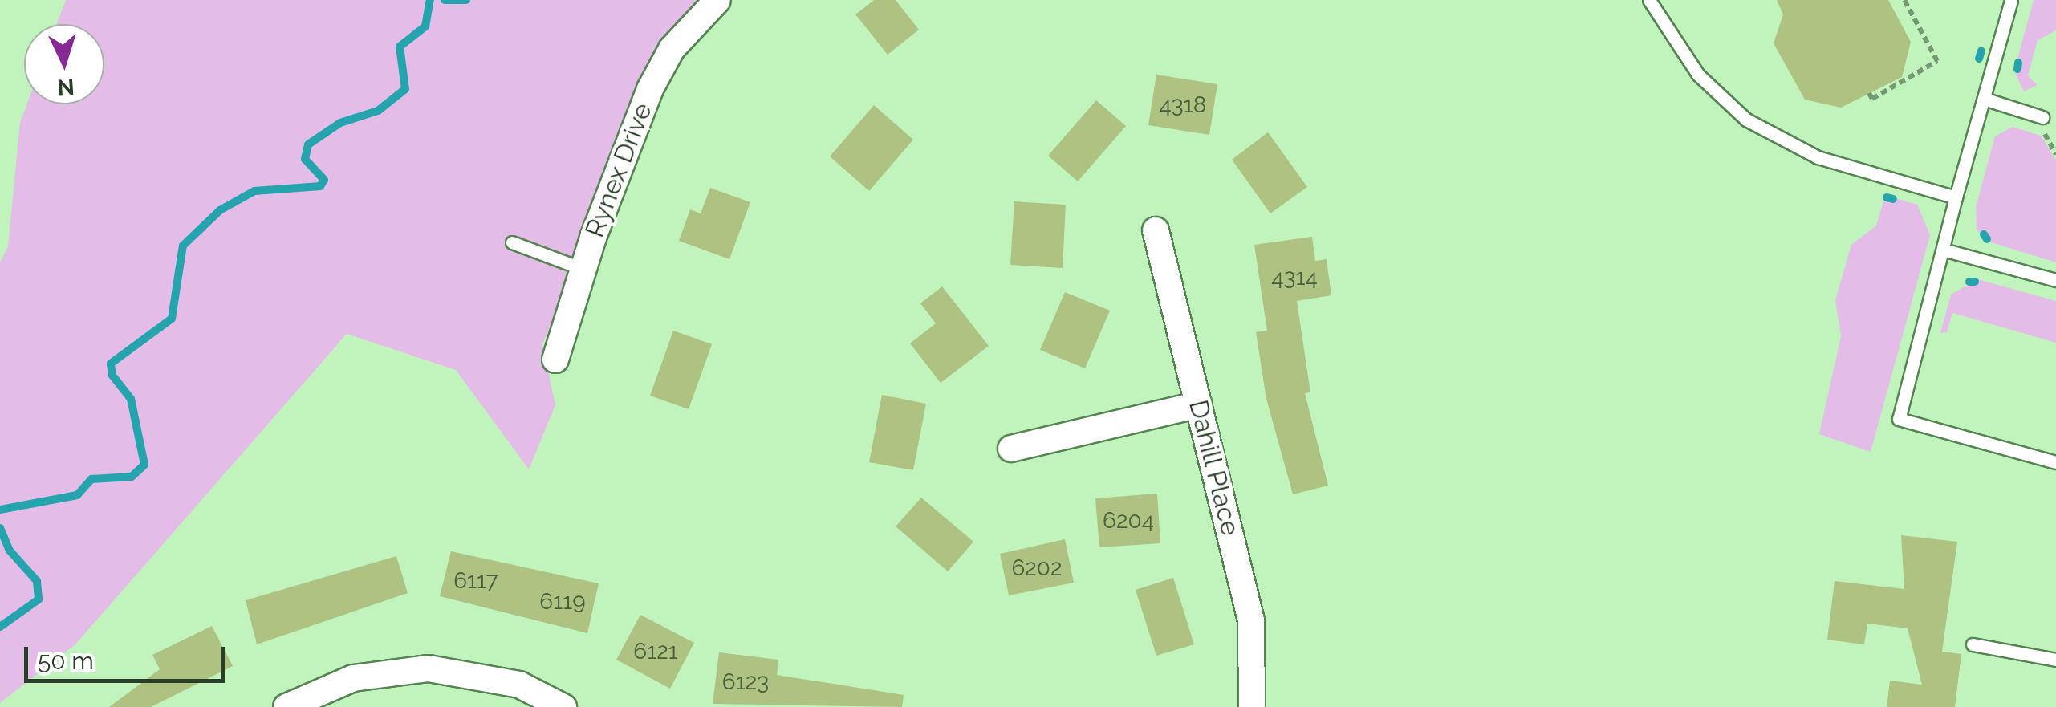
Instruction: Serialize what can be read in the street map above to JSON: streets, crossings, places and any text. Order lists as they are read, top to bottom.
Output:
{
  "streets": {
    "street": ["Rynex Drive", "Dahill Place"]
  },
  "house_numbers": [
    "4318",
    "4314",
    "6204",
    "6202",
    "6117",
    "6119",
    "6121",
    "6123"
  ],
  "scale_bar": "50 m",
  "north": "bottom"
}
